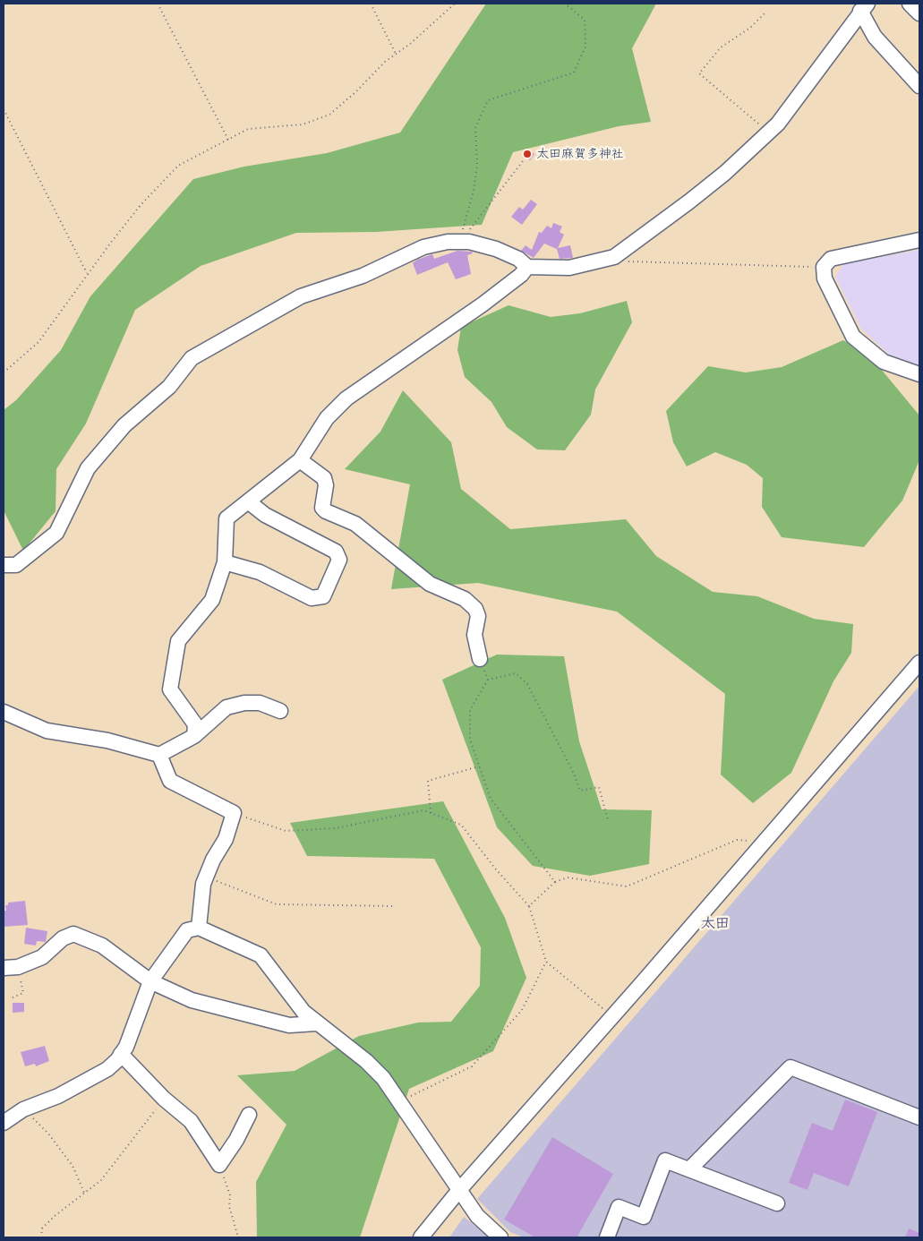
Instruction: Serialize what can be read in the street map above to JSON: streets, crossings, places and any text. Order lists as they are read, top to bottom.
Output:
{
  "districts": ["太田"],
  "places": ["太田麻賀多神社"]
}
